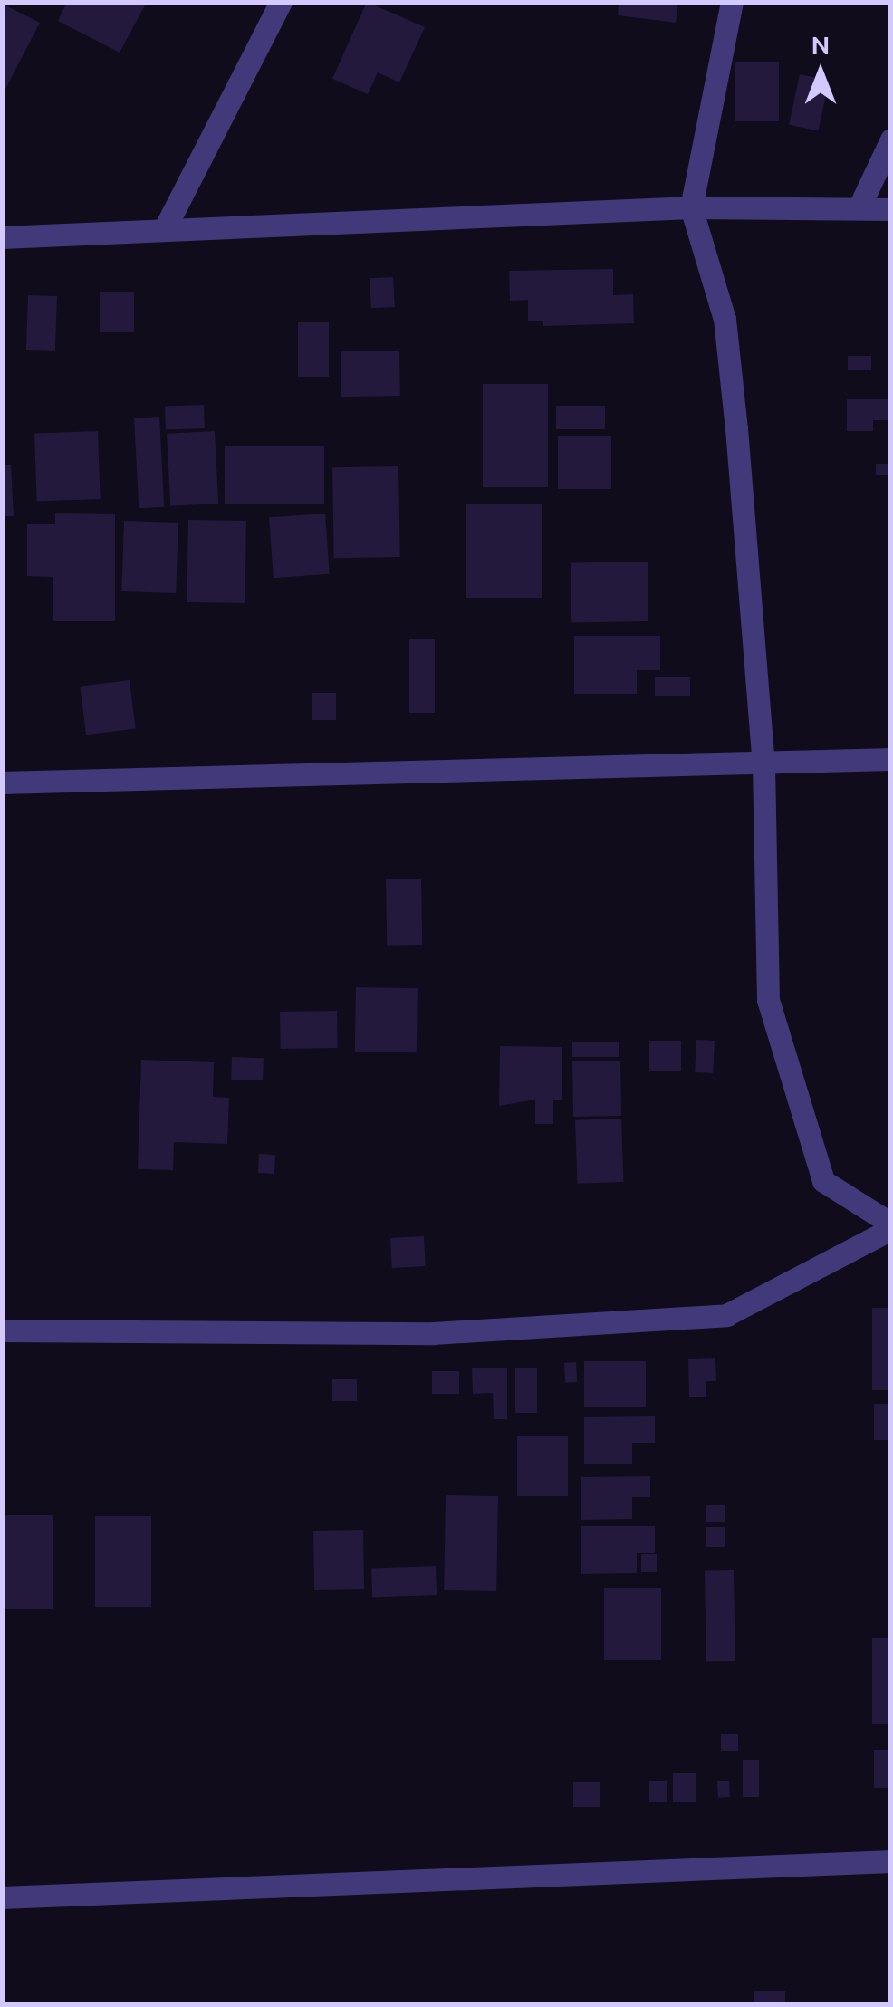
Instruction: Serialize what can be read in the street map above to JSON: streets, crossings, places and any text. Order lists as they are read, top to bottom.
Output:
{
  "north": "top"
}
